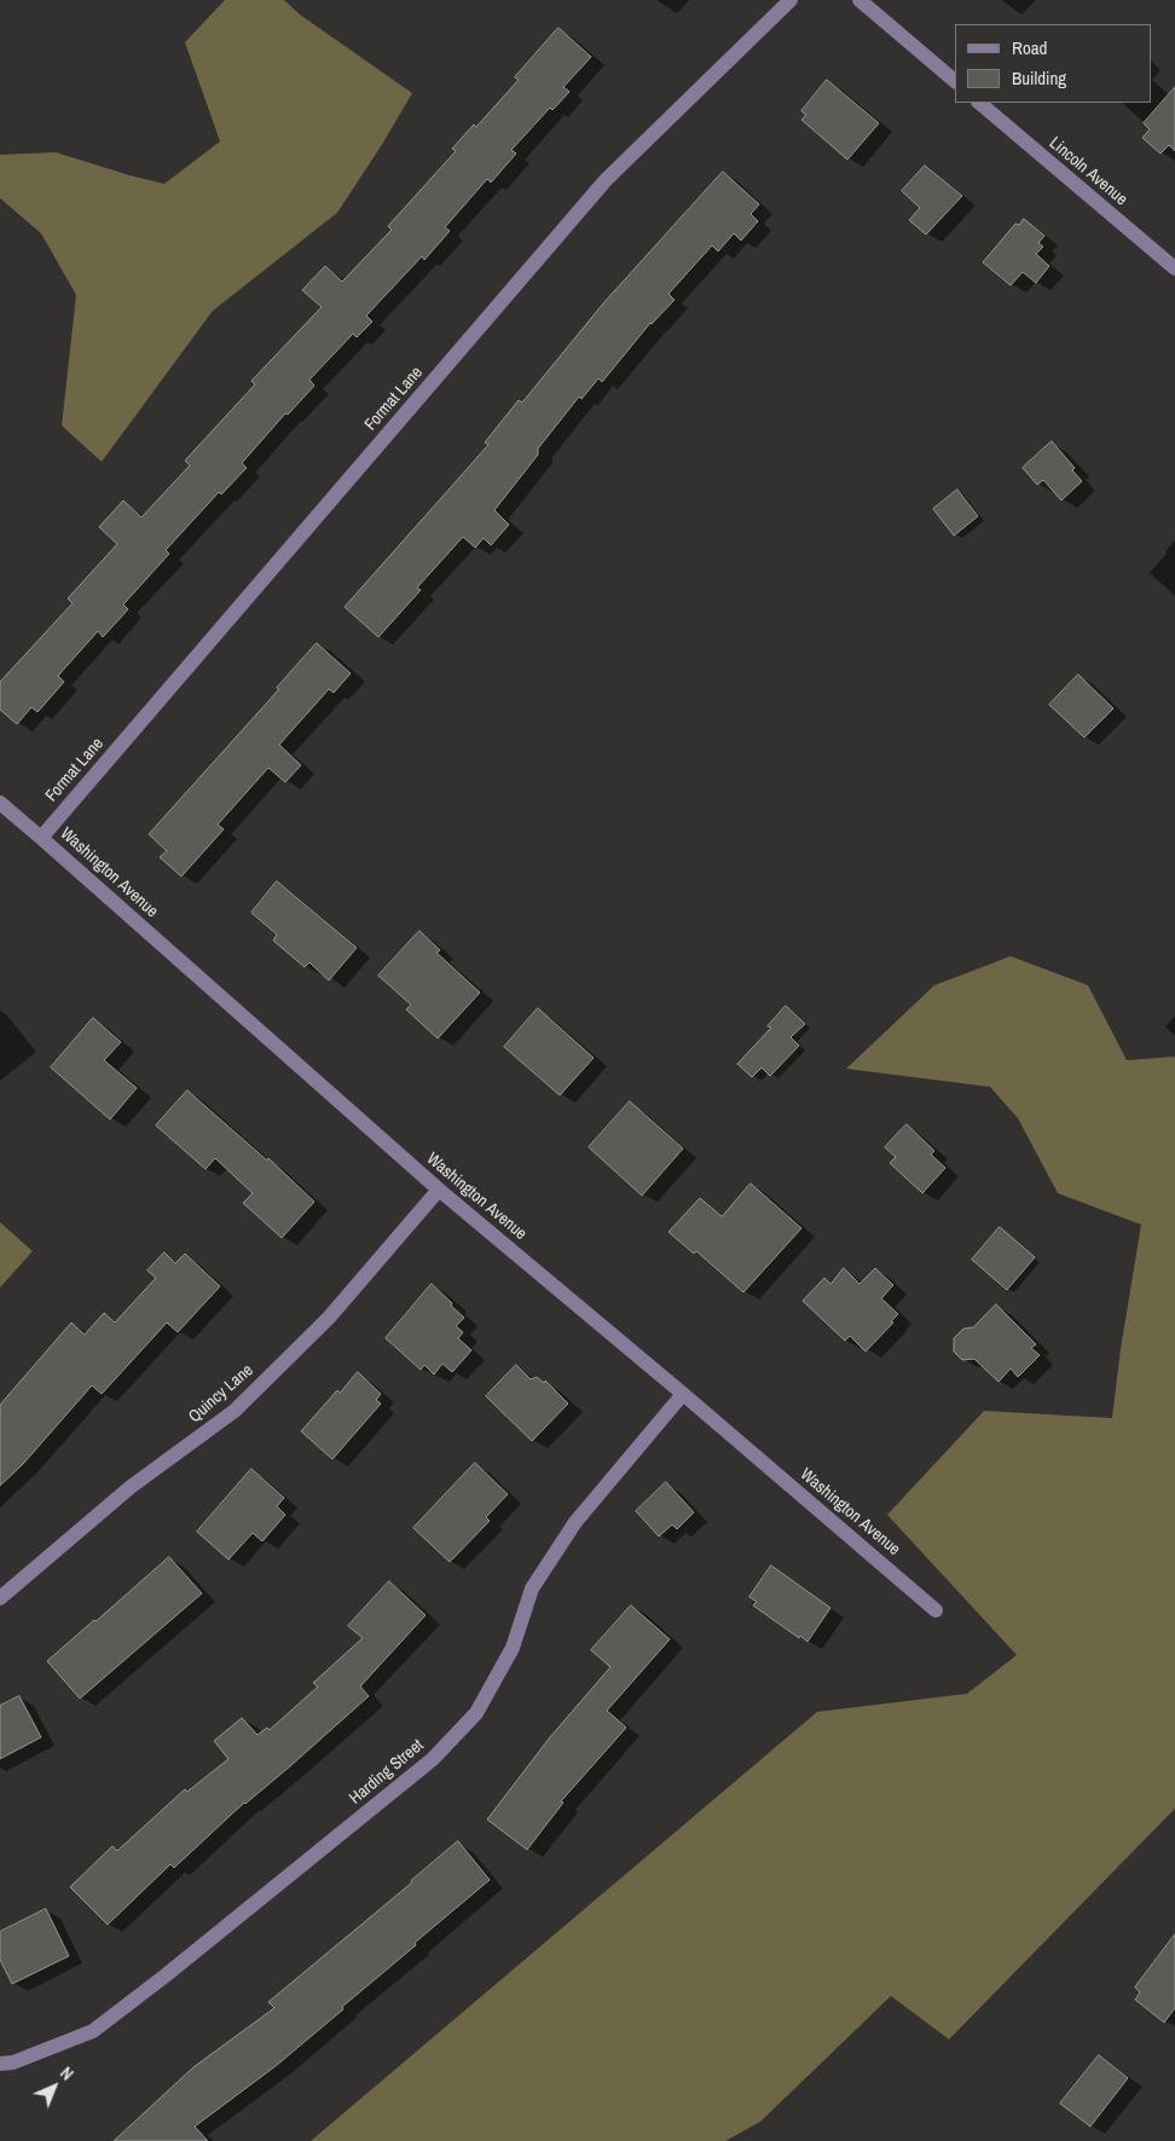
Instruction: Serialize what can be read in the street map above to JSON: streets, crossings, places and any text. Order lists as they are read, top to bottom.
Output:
{
  "streets": {
    "street": [
      "Lincoln Avenue",
      "Format Lane",
      "Washington Avenue",
      "Quincy Lane",
      "Harding Street"
    ]
  },
  "crossings": [
    ["Format Lane", "Washington Avenue"],
    ["Washington Avenue", "Quincy Lane"],
    ["Washington Avenue", "Harding Street"]
  ],
  "legend": ["Road", "Building"],
  "north": "top right"
}
